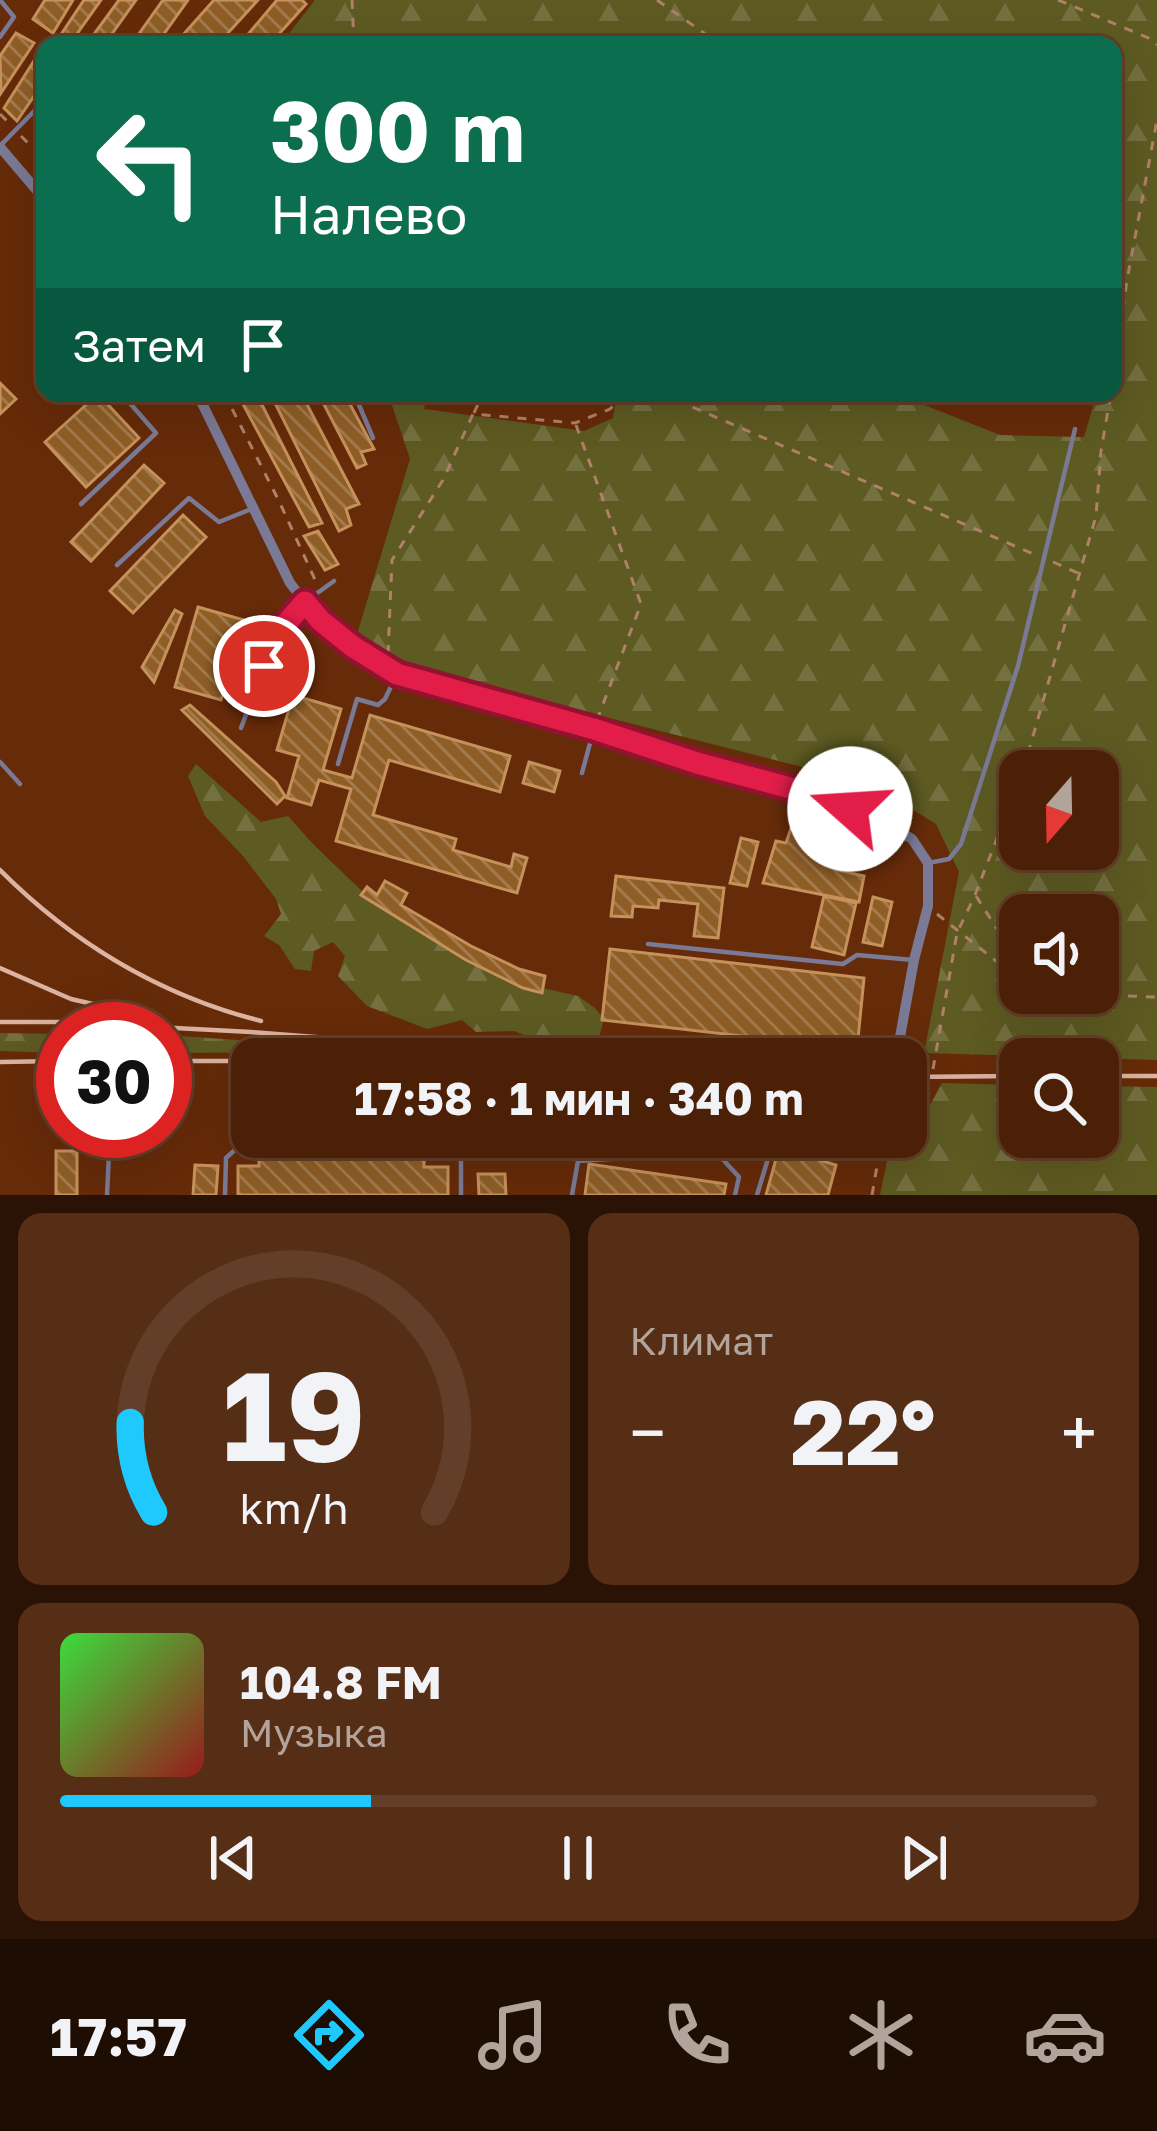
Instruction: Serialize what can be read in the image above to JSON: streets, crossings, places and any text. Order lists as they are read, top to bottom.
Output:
{
  "north": "bottom",
  "page": {
    "turn": ["300 m", "Налево"],
    "then": "Затем",
    "limit": "30",
    "trip": "17:58 · 1 мин · 340 m",
    "tile": "Климат",
    "heat": ["−", "22°", "+"],
    "song": ["104.8 FM", "Музыка"],
    "tabs": "17:57",
    "gauge": ["19", "km/h"]
  }
}
